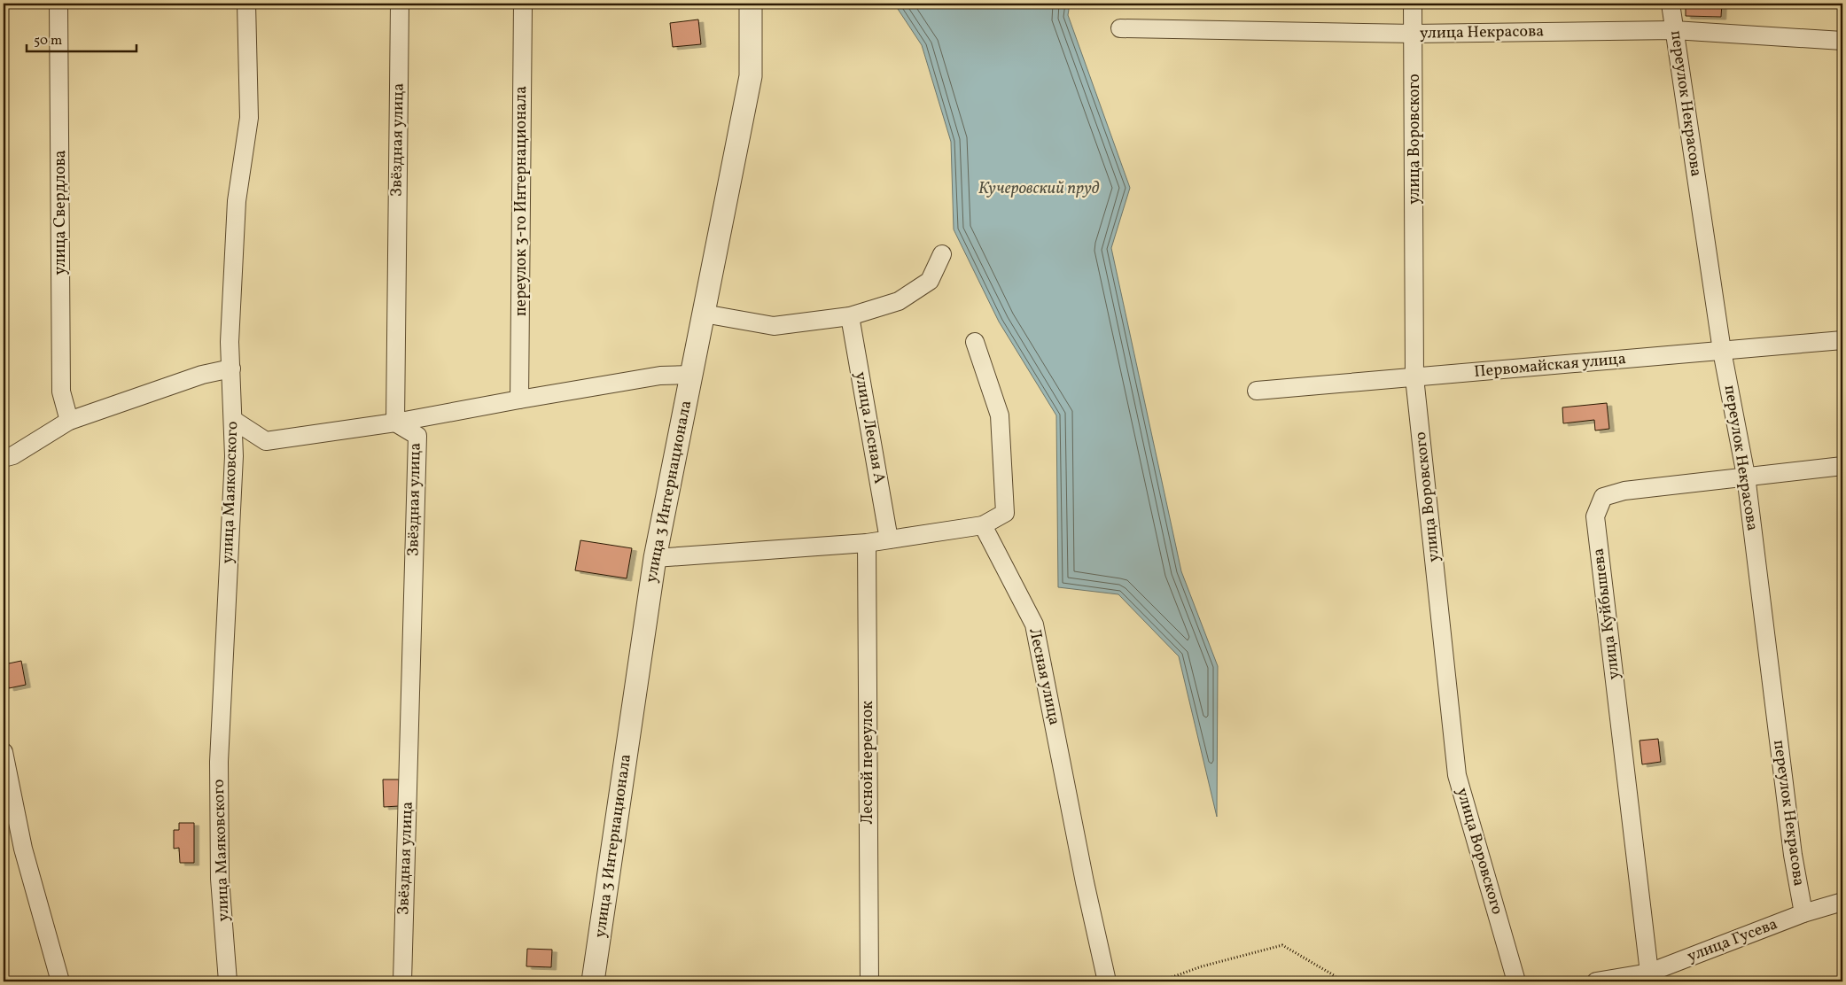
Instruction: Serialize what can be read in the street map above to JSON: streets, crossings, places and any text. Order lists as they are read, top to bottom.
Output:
{
  "streets": {
    "street": [
      "улица Некрасова",
      "переулок Некрасова",
      "улица Воровского",
      "Звёздная улица",
      "переулок 3-го Интернационала",
      "улица Свердлова",
      "Первомайская улица",
      "улица Лесная А",
      "улица 3 Интернационала",
      "улица Маяковского",
      "улица Куйбышева",
      "Лесная улица",
      "Лесной переулок",
      "улица Гусева"
    ]
  },
  "crossings": [
    ["улица Некрасова", "переулок Некрасова"],
    ["улица Некрасова", "улица Воровского"],
    ["переулок Некрасова", "Первомайская улица"],
    ["переулок Некрасова", "улица Куйбышева"],
    ["переулок Некрасова", "улица Гусева"],
    ["улица Воровского", "Первомайская улица"],
    ["улица Куйбышева", "улица Гусева"]
  ],
  "water": ["Кучеровский пруд"],
  "scale_bar": "50 m"
}
